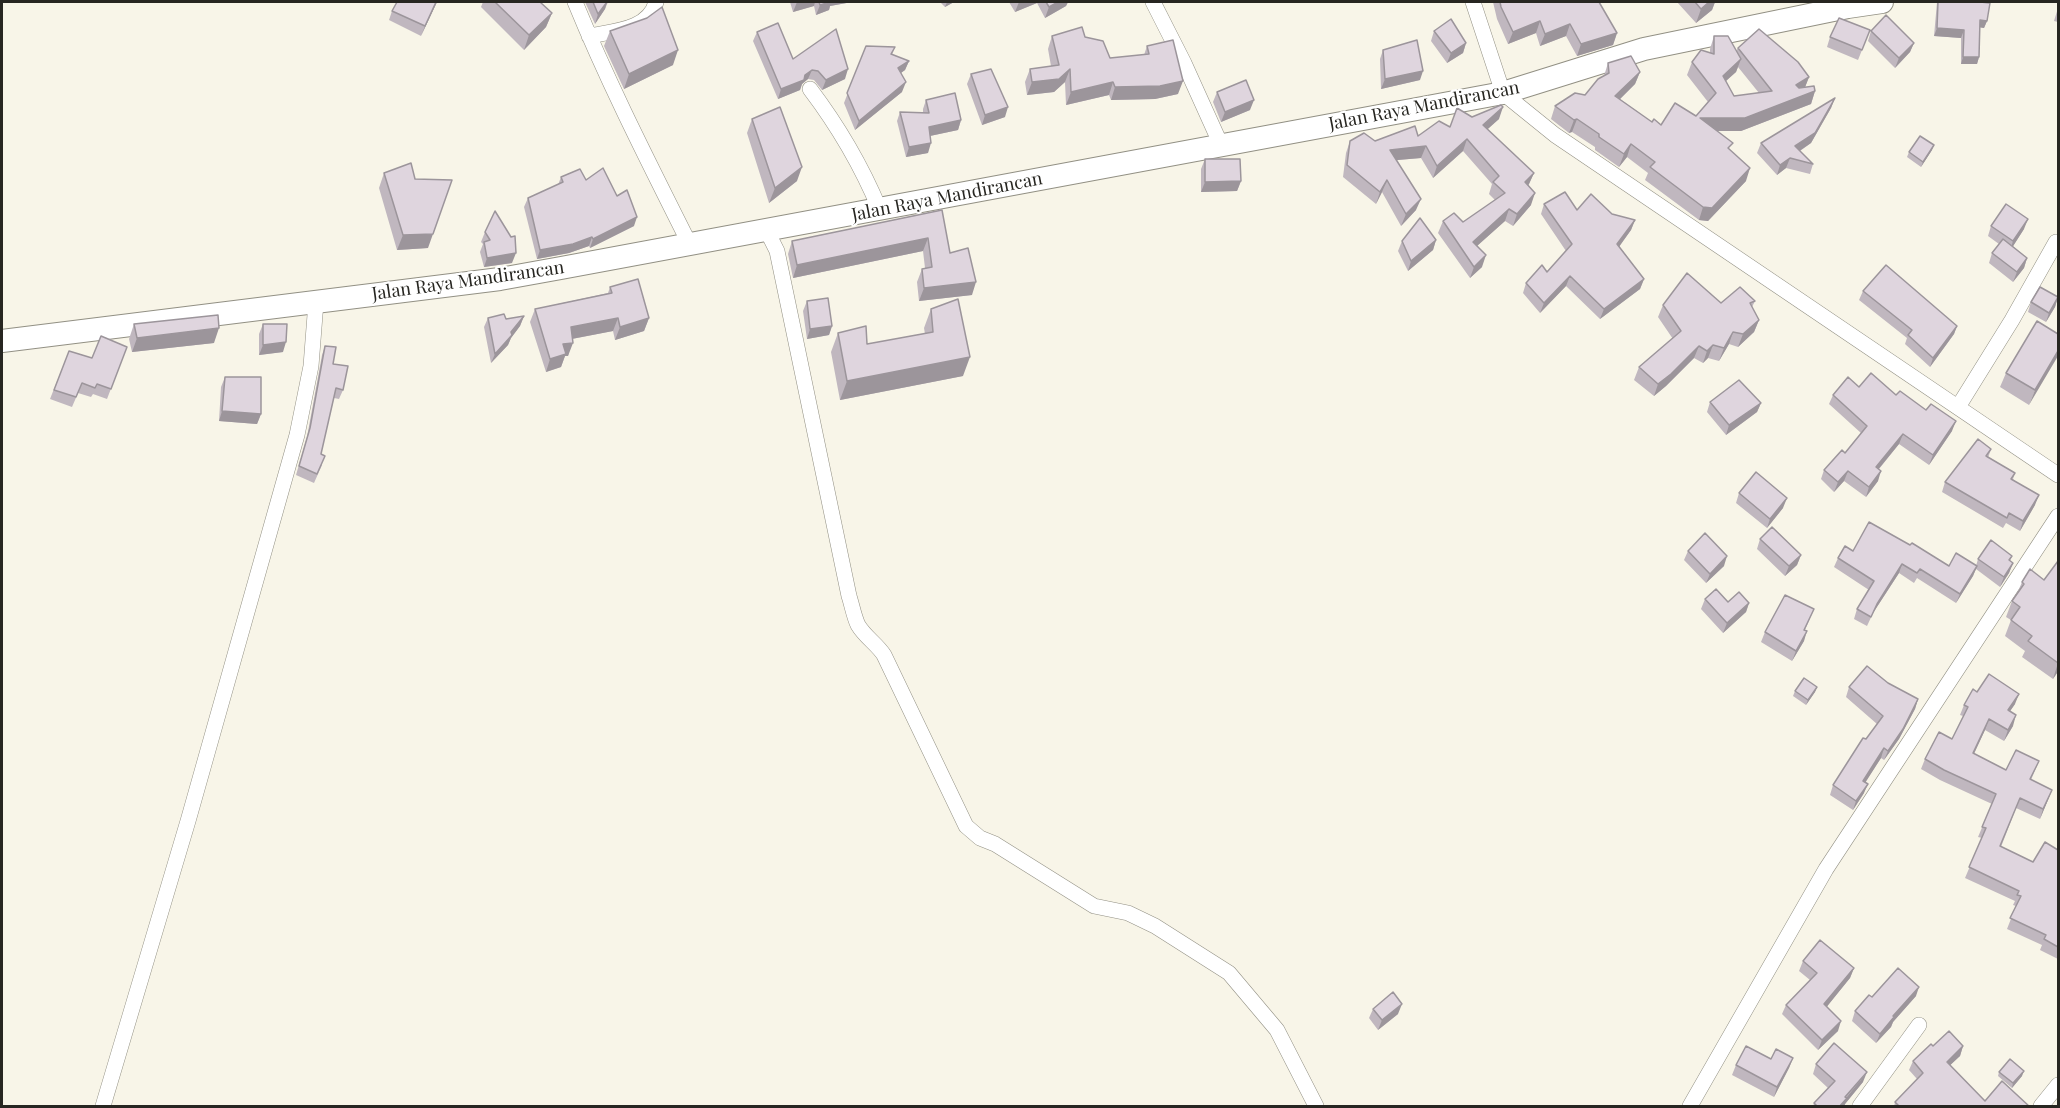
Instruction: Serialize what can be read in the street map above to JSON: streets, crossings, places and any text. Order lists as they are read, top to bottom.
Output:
{
  "streets": {
    "street": ["Jalan Raya Mandirancan"]
  }
}
